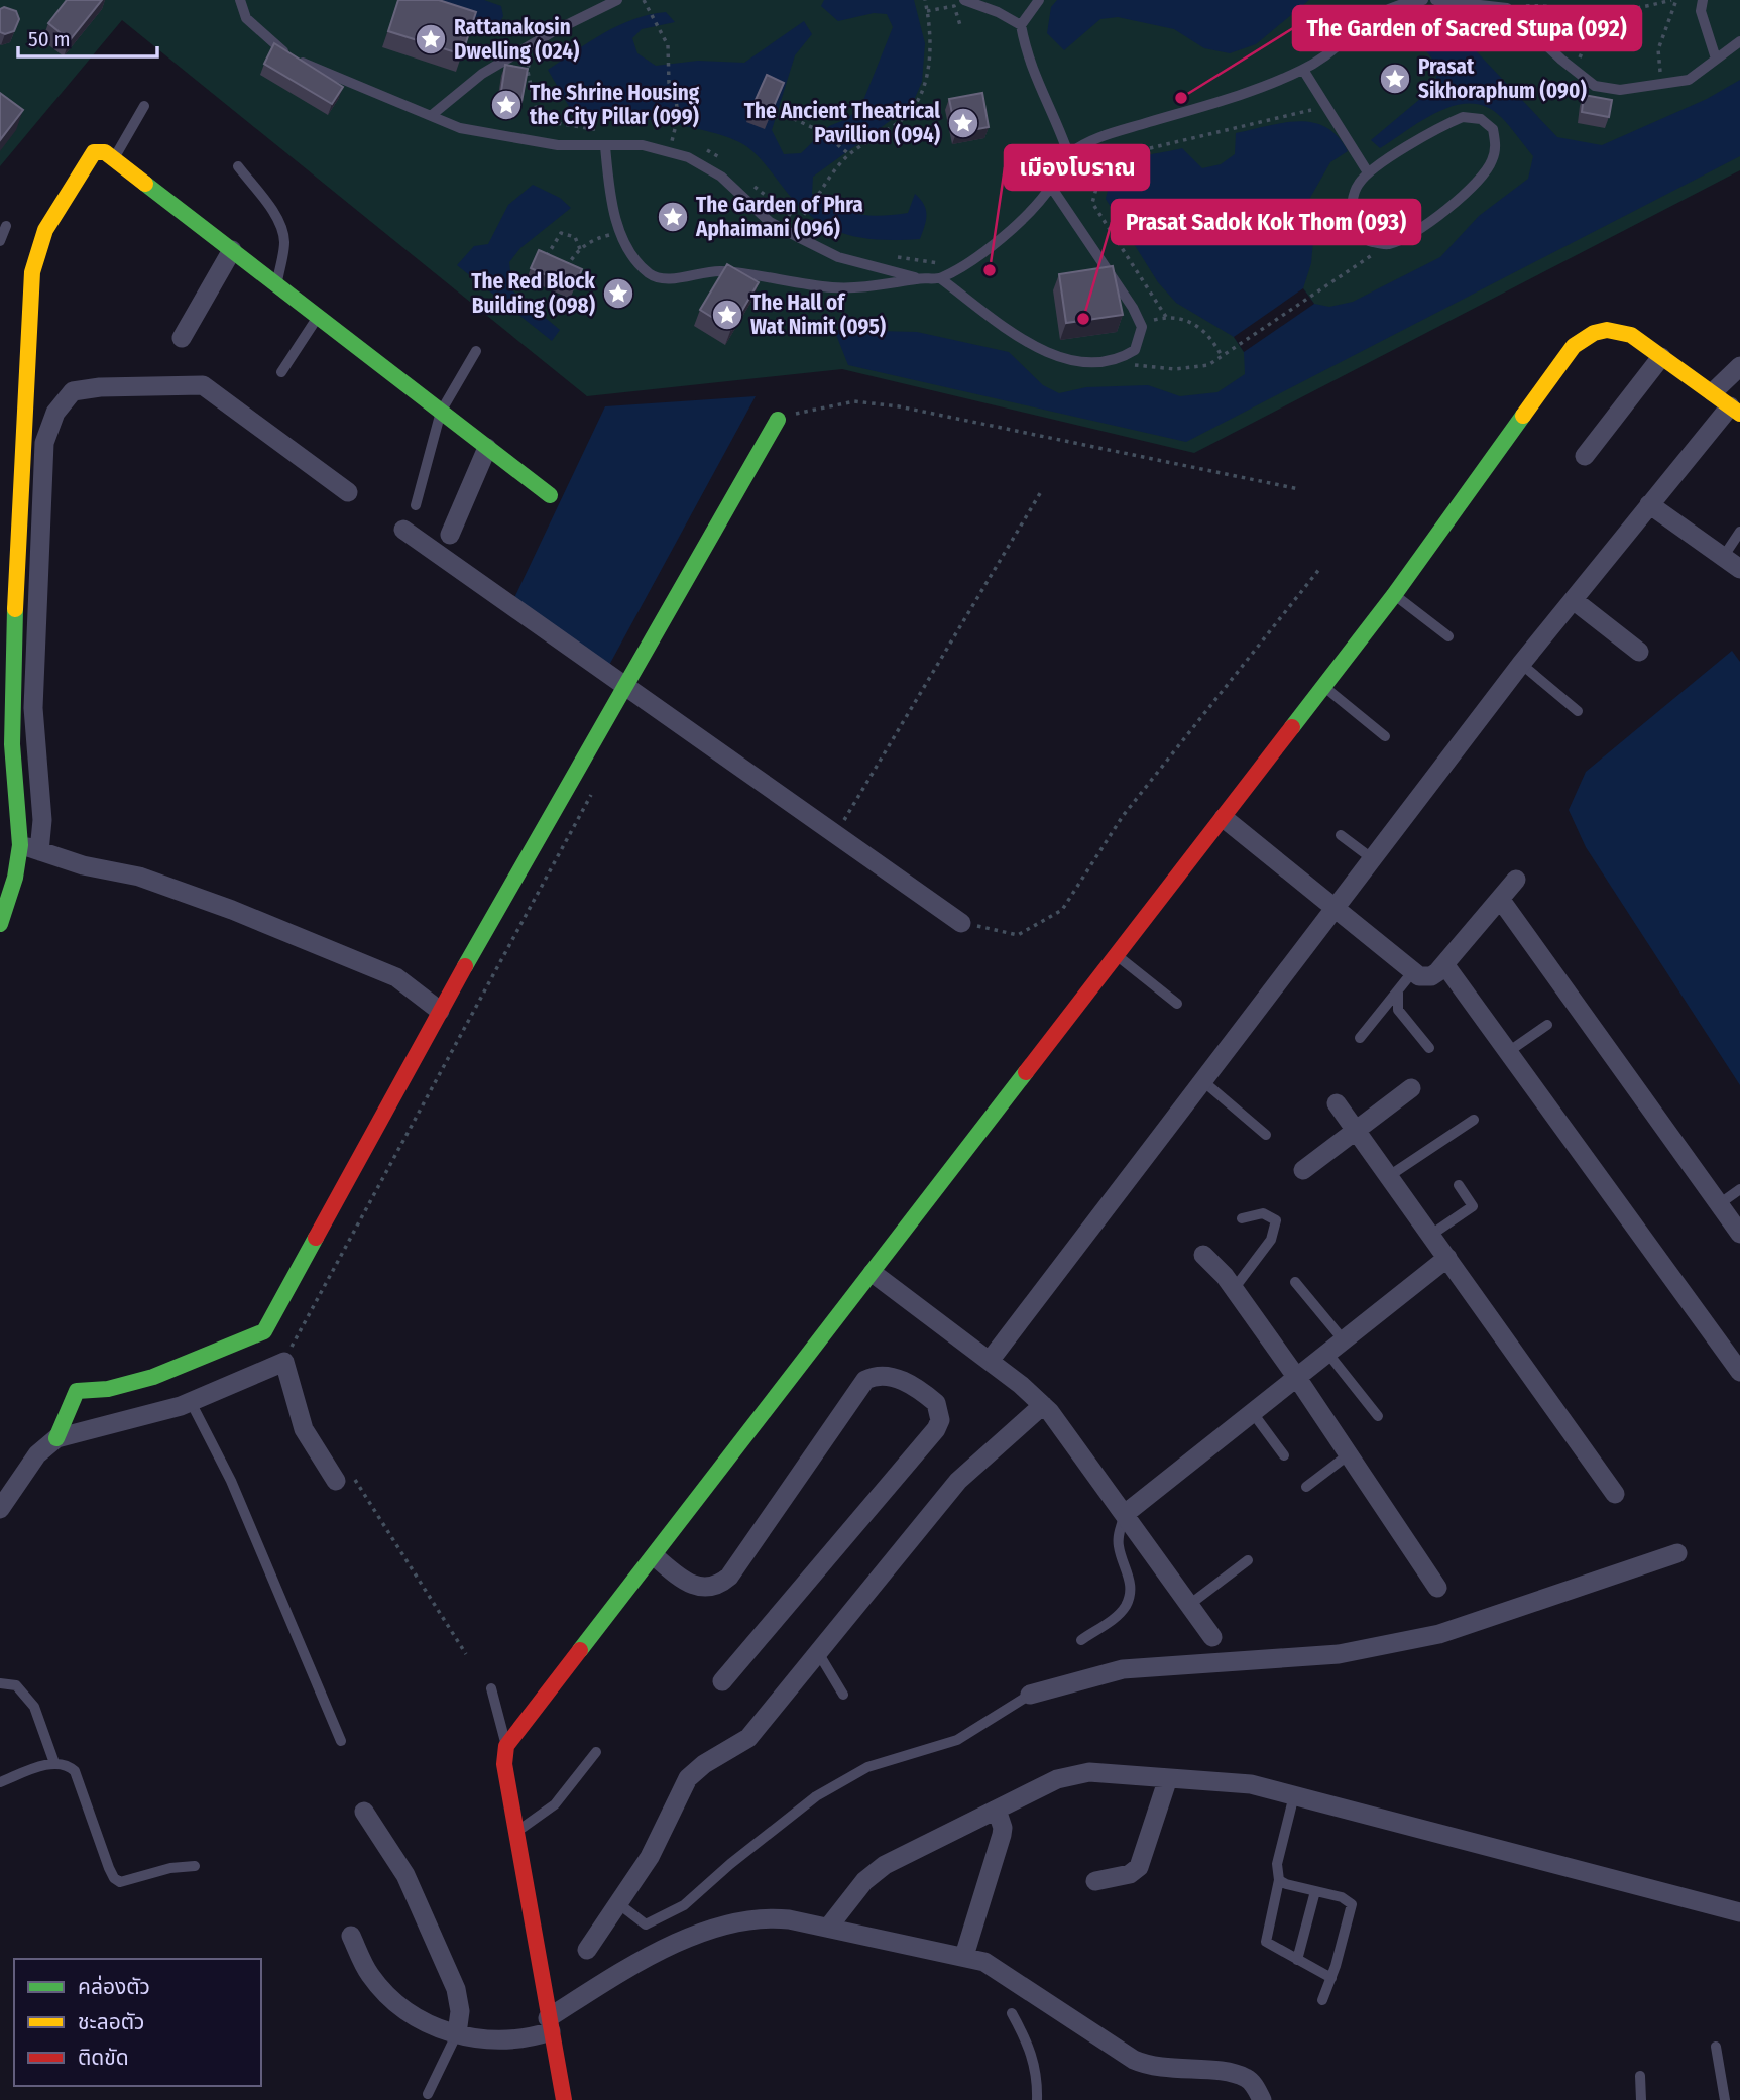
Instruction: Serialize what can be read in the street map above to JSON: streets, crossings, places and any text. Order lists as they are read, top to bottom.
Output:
{
  "places": {
    "place": [
      "Rattanakosin Dwelling (024)",
      "Prasat Sikhoraphum (090)",
      "The Shrine Housing the City Pillar (099)",
      "The Ancient Theatrical Pavillion (094)",
      "The Garden of Phra Aphaimani (096)",
      "The Red Block Building (098)",
      "The Hall of Wat Nimit (095)"
    ],
    "other": ["The Garden of Sacred Stupa (092)", "เมืองโบราณ", "Prasat Sadok Kok Thom (093)"]
  },
  "legend": ["คล่องตัว", "ชะลอตัว", "ติดขัด"],
  "scale_bar": "50 m"
}
